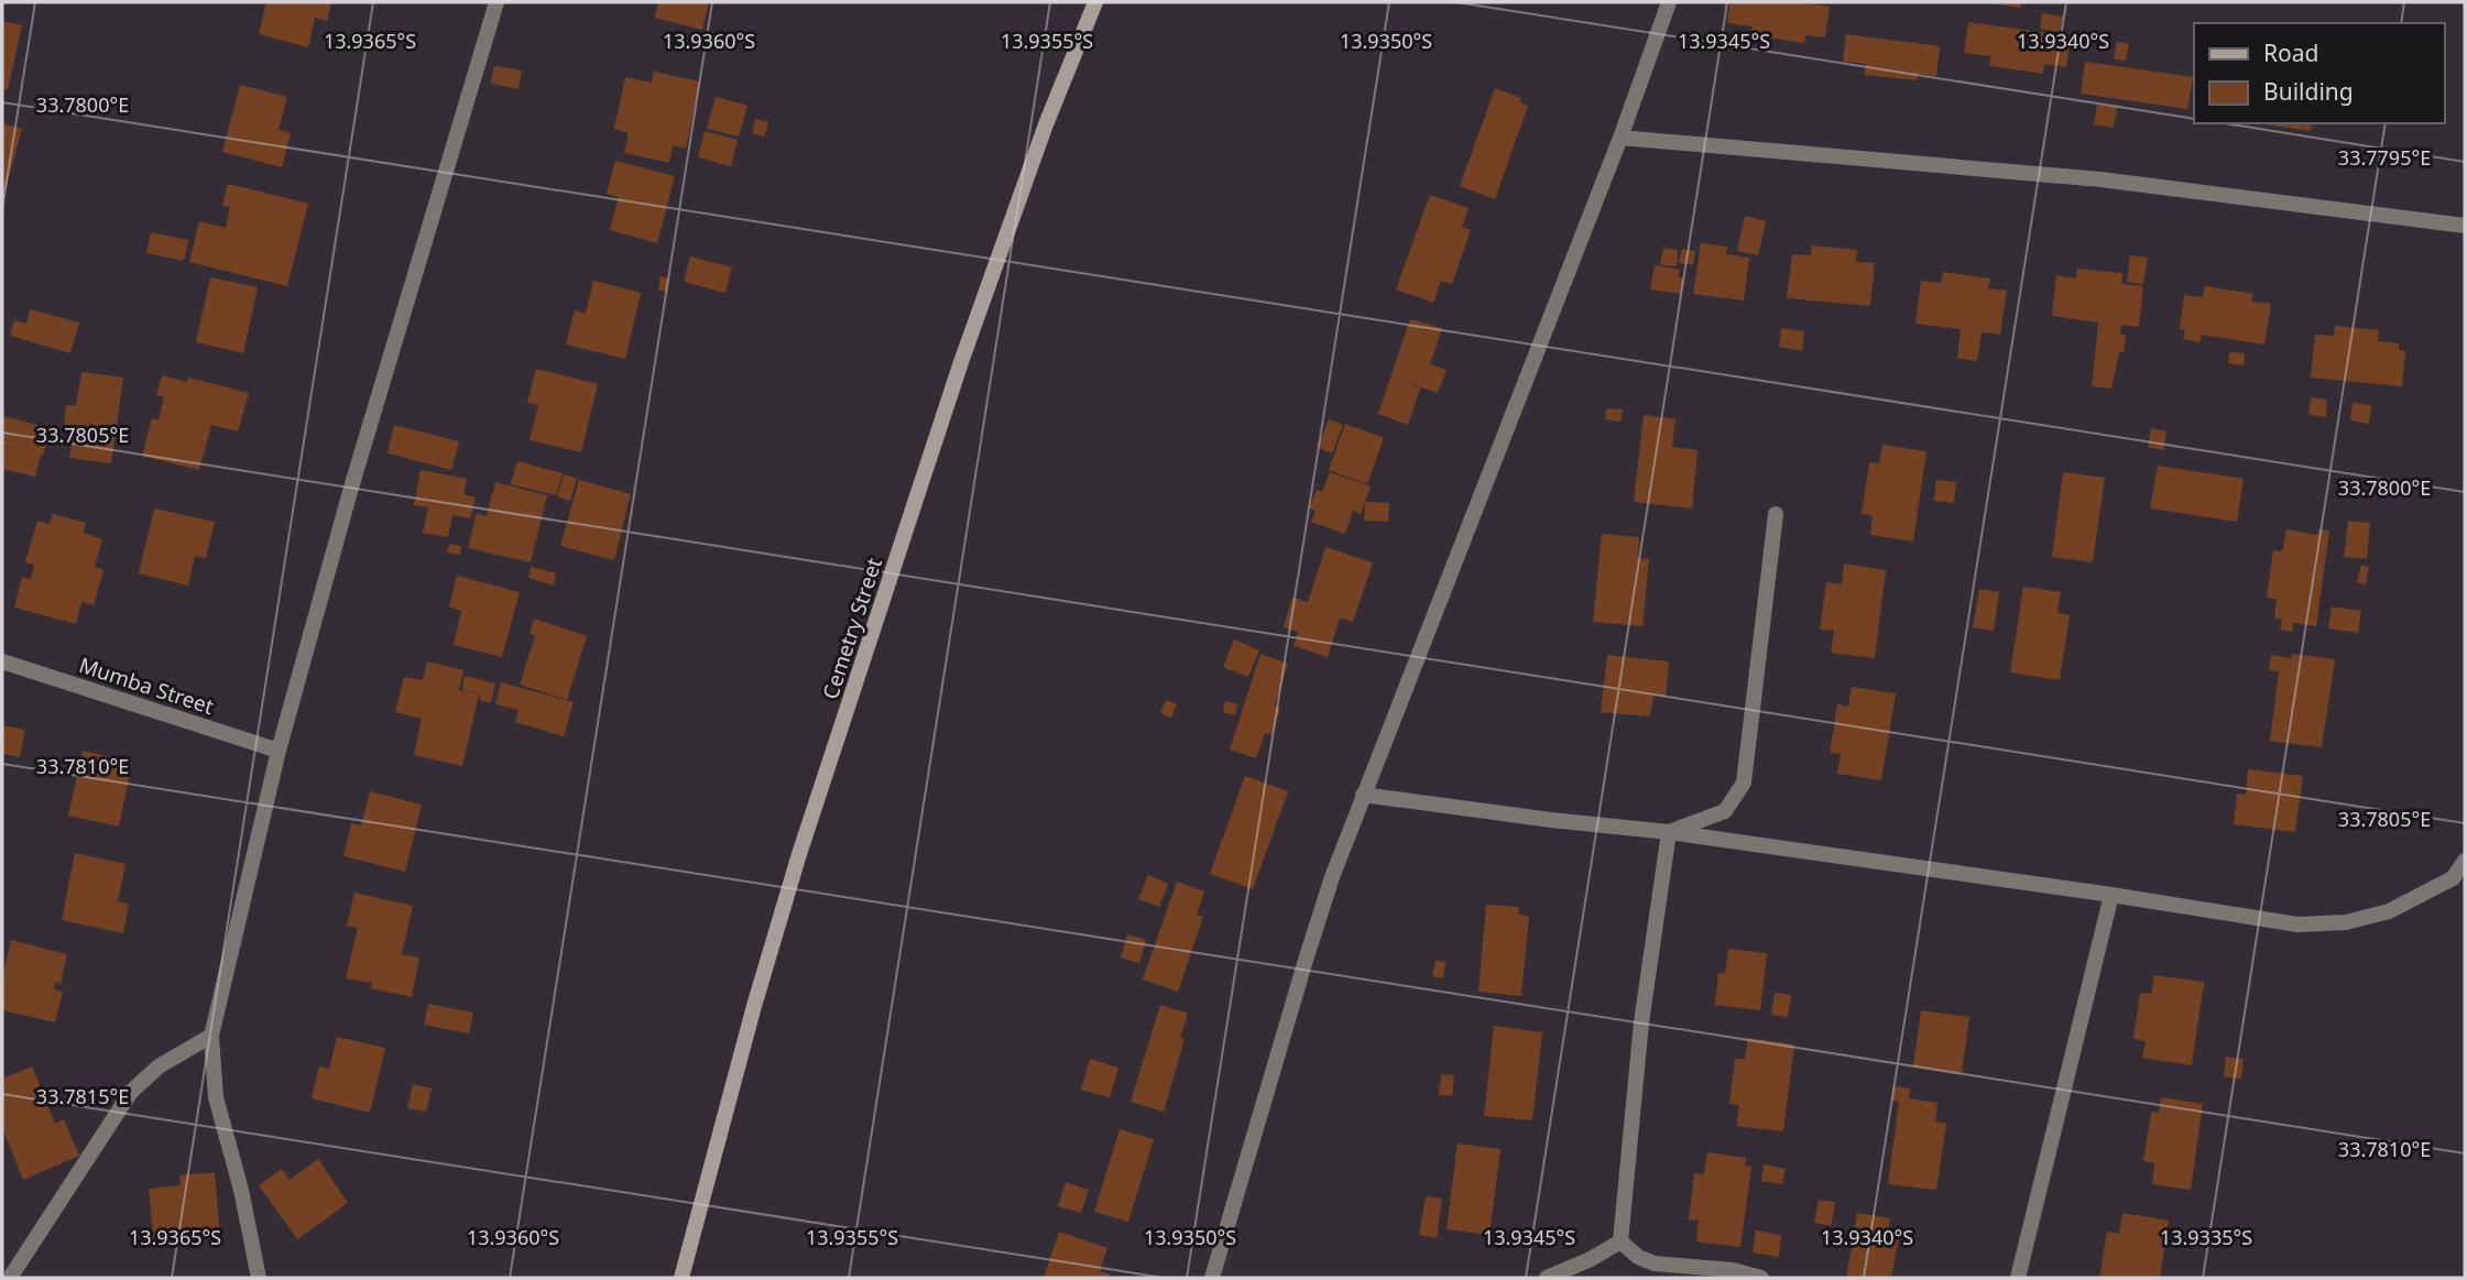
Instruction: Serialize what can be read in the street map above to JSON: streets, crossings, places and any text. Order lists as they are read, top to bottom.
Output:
{
  "streets": {
    "street": ["Cemetry Street", "Mumba Street"]
  },
  "legend": ["Road", "Building"],
  "coordinates": [
    "13.9365°S",
    "13.9360°S",
    "13.9355°S",
    "13.9350°S",
    "13.9345°S",
    "13.9340°S",
    "33.7800°E",
    "33.7795°E",
    "33.7805°E",
    "33.7810°E",
    "33.7815°E",
    "13.9335°S"
  ]
}
